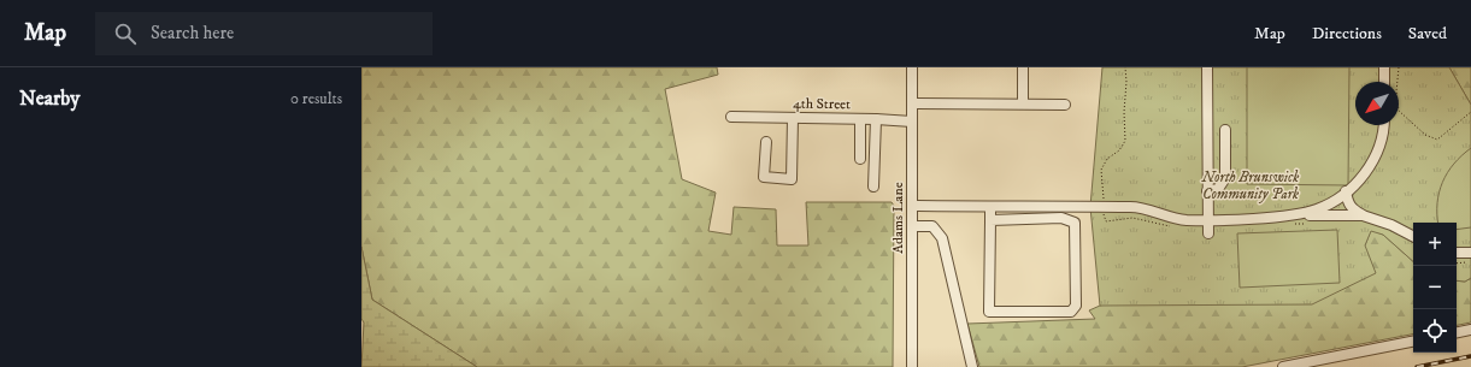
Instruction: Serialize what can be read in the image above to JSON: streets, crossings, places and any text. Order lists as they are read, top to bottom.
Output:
{
  "streets": {
    "street": ["4th Street", "Adams Lane"]
  },
  "crossings": [
    ["4th Street", "Adams Lane"]
  ],
  "parks": ["North Brunswick Community Park"],
  "north": "bottom left",
  "page": {
    "header": "Map",
    "search": "Search here",
    "nav": ["Map", "Directions", "Saved"],
    "heading": ["Nearby", "0 results"],
    "map_buttons": ["+", "−"]
  }
}
